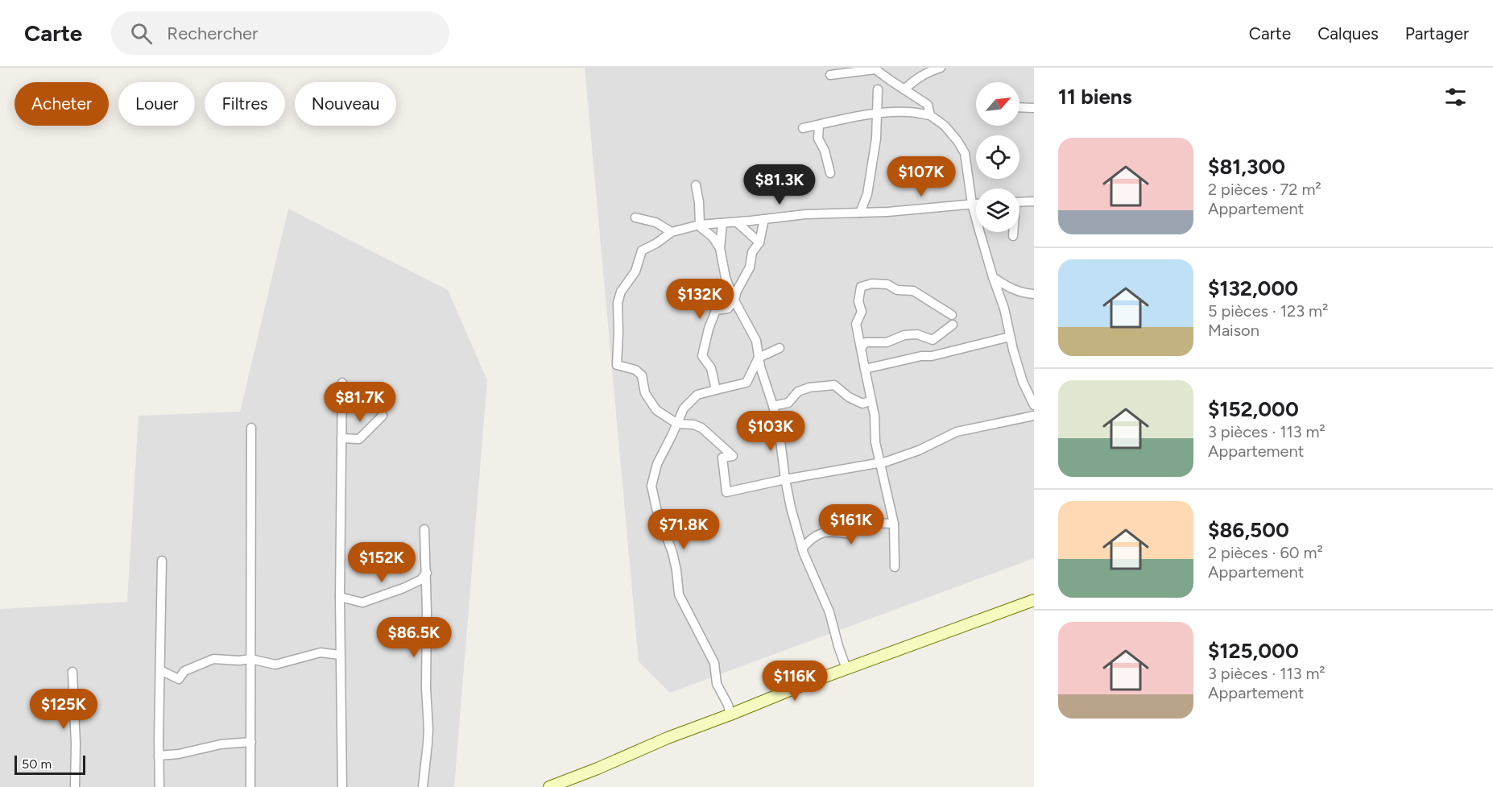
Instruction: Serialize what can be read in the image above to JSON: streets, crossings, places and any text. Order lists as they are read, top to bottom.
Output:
{
  "scale_bar": "50 m",
  "north": "top right",
  "page": {
    "header": "Carte",
    "search": "Rechercher",
    "nav": ["Carte", "Calques", "Partager"],
    "heading": "11 biens",
    "chip": [
      "Acheter",
      "Louer",
      "Filtres",
      "Nouveau"
    ],
    "list": [
      {
        "name": "$81,300",
        "note": "2 pièces · 72 m² · Appartement"
      },
      {
        "name": "$132,000",
        "note": "5 pièces · 123 m² · Maison"
      },
      {
        "name": "$152,000",
        "note": "3 pièces · 113 m² · Appartement"
      },
      {
        "name": "$86,500",
        "note": "2 pièces · 60 m² · Appartement"
      },
      {
        "name": "$125,000",
        "note": "3 pièces · 113 m² · Appartement"
      }
    ],
    "price": [
      "$107K",
      "$81.3K",
      "$132K",
      "$81.7K",
      "$103K",
      "$161K",
      "$71.8K",
      "$152K",
      "$86.5K",
      "$116K",
      "$125K"
    ],
    "scale": "50 m"
  }
}
